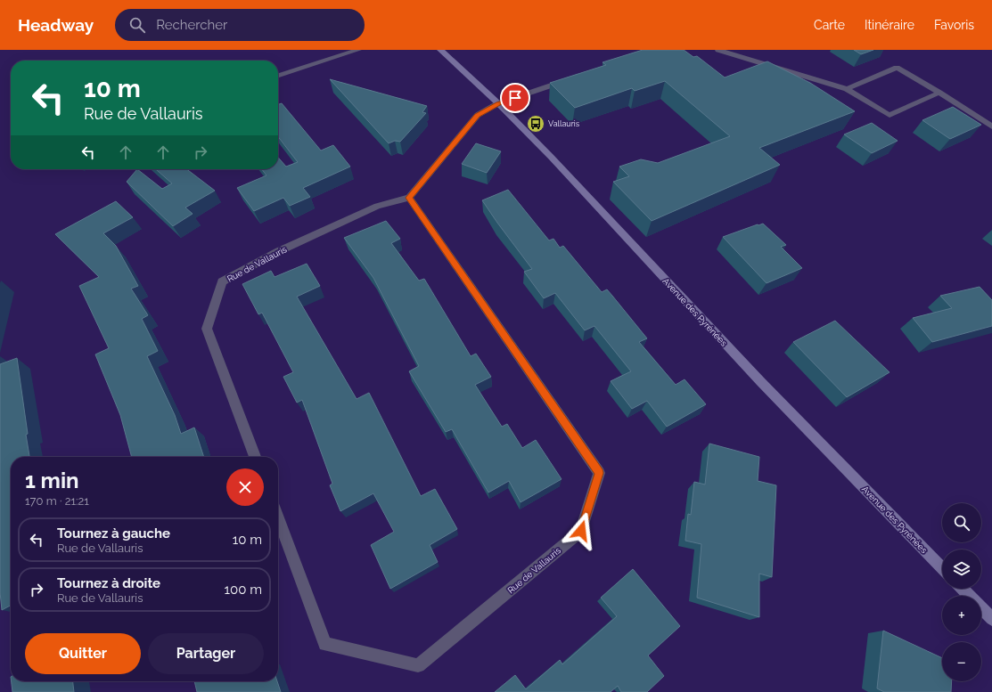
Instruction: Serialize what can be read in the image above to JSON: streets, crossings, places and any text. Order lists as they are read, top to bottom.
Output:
{
  "streets": {
    "main road": ["Avenue des Pyrénées"],
    "street": ["Rue de Vallauris"]
  },
  "places": {
    "bus stop": ["Vallauris"]
  },
  "page": {
    "header": "Headway",
    "search": "Rechercher",
    "nav": ["Carte", "Itinéraire", "Favoris"],
    "turn": ["10 m", "Rue de Vallauris"],
    "heading": ["1 min", "170 m · 21:21"],
    "map_buttons": ["+", "−"],
    "list": [
      {
        "name": "Tournez à gauche",
        "note": "Rue de Vallauris",
        "value": "10 m"
      },
      {
        "name": "Tournez à droite",
        "note": "Rue de Vallauris",
        "value": "100 m"
      }
    ],
    "buttons": ["Quitter", "Partager"]
  }
}
